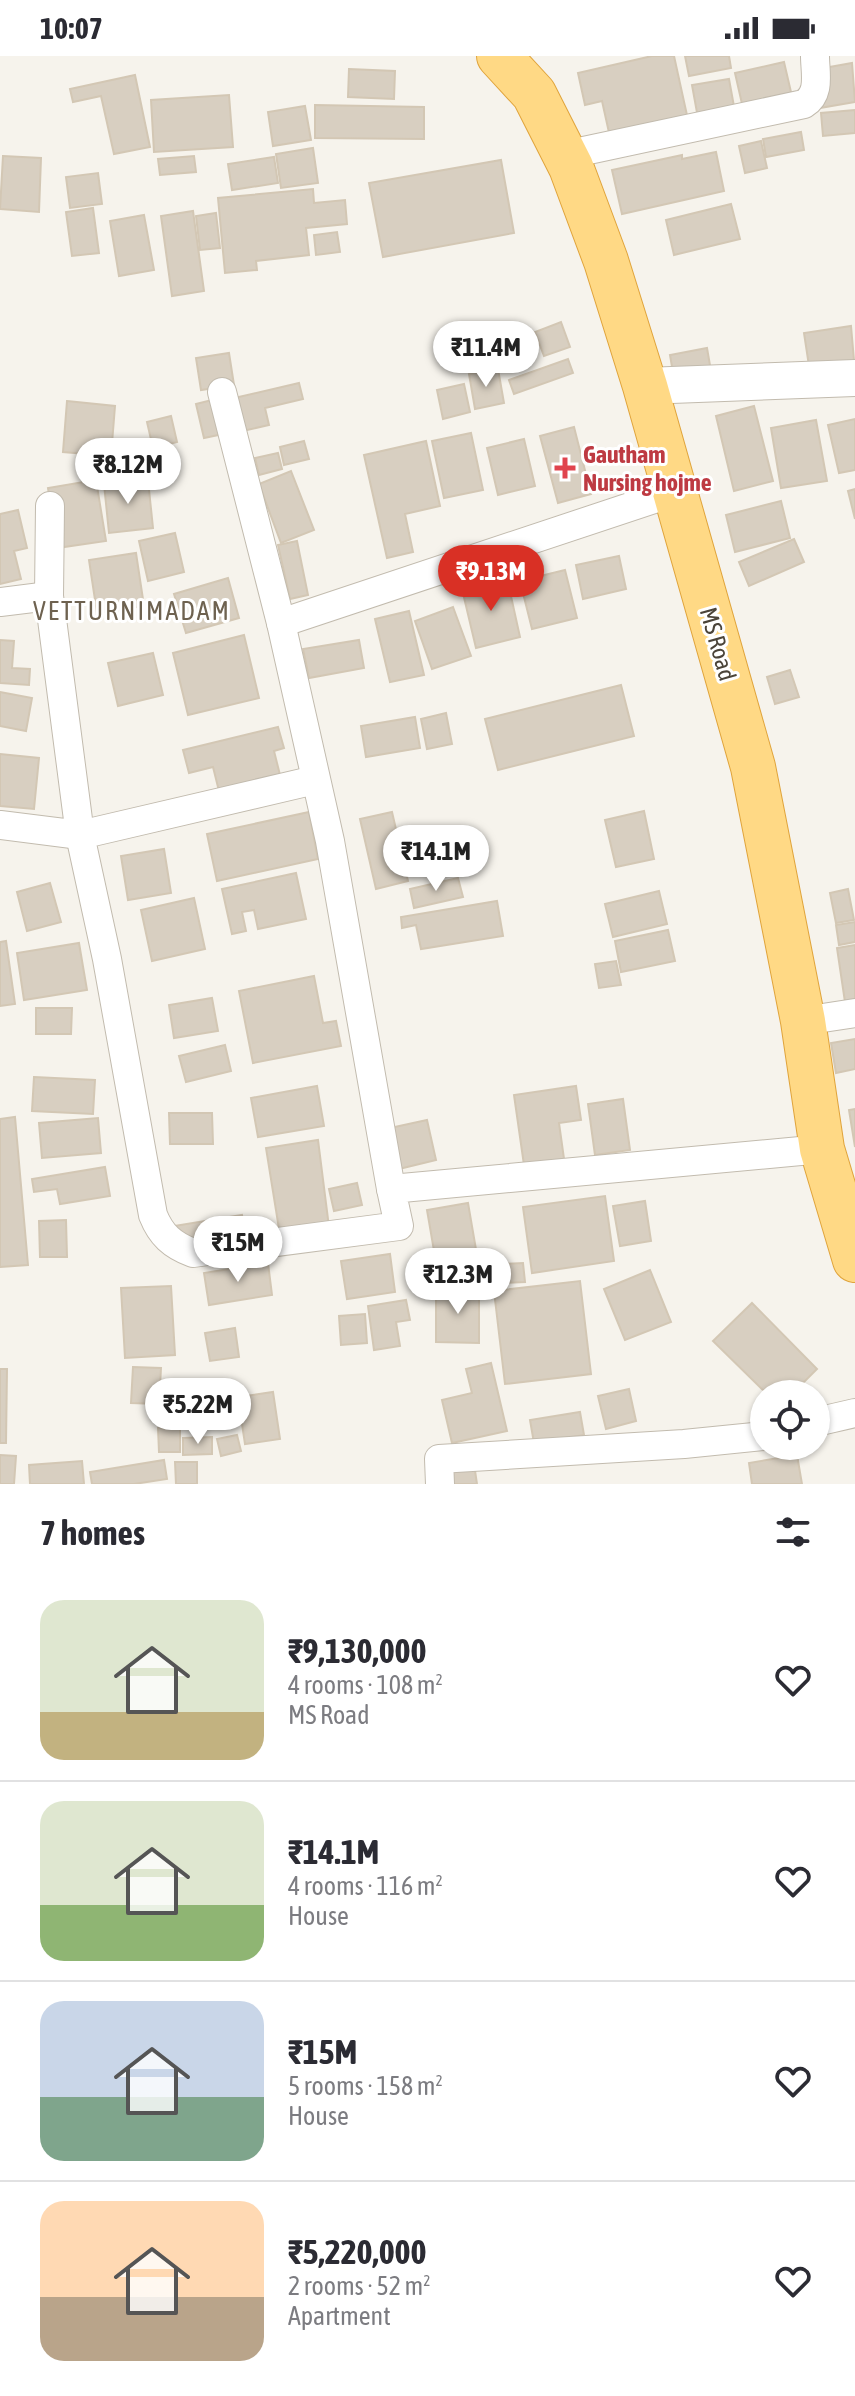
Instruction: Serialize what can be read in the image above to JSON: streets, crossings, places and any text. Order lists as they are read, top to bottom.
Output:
{
  "streets": {
    "highway": ["MS Road"]
  },
  "districts": ["VETTURNIMADAM"],
  "places": {
    "health": ["Gautham Nursing hojme"]
  },
  "page": {
    "status": "10:07",
    "price": [
      "₹11.4M",
      "₹8.12M",
      "₹9.13M",
      "₹14.1M",
      "₹15M",
      "₹12.3M",
      "₹5.22M"
    ],
    "heading": "7 homes",
    "list": [
      {
        "name": "₹9,130,000",
        "note": "4 rooms · 108 m² · MS Road"
      },
      {
        "name": "₹14.1M",
        "note": "4 rooms · 116 m² · House"
      },
      {
        "name": "₹15M",
        "note": "5 rooms · 158 m² · House"
      },
      {
        "name": "₹5,220,000",
        "note": "2 rooms · 52 m² · Apartment"
      }
    ]
  }
}
